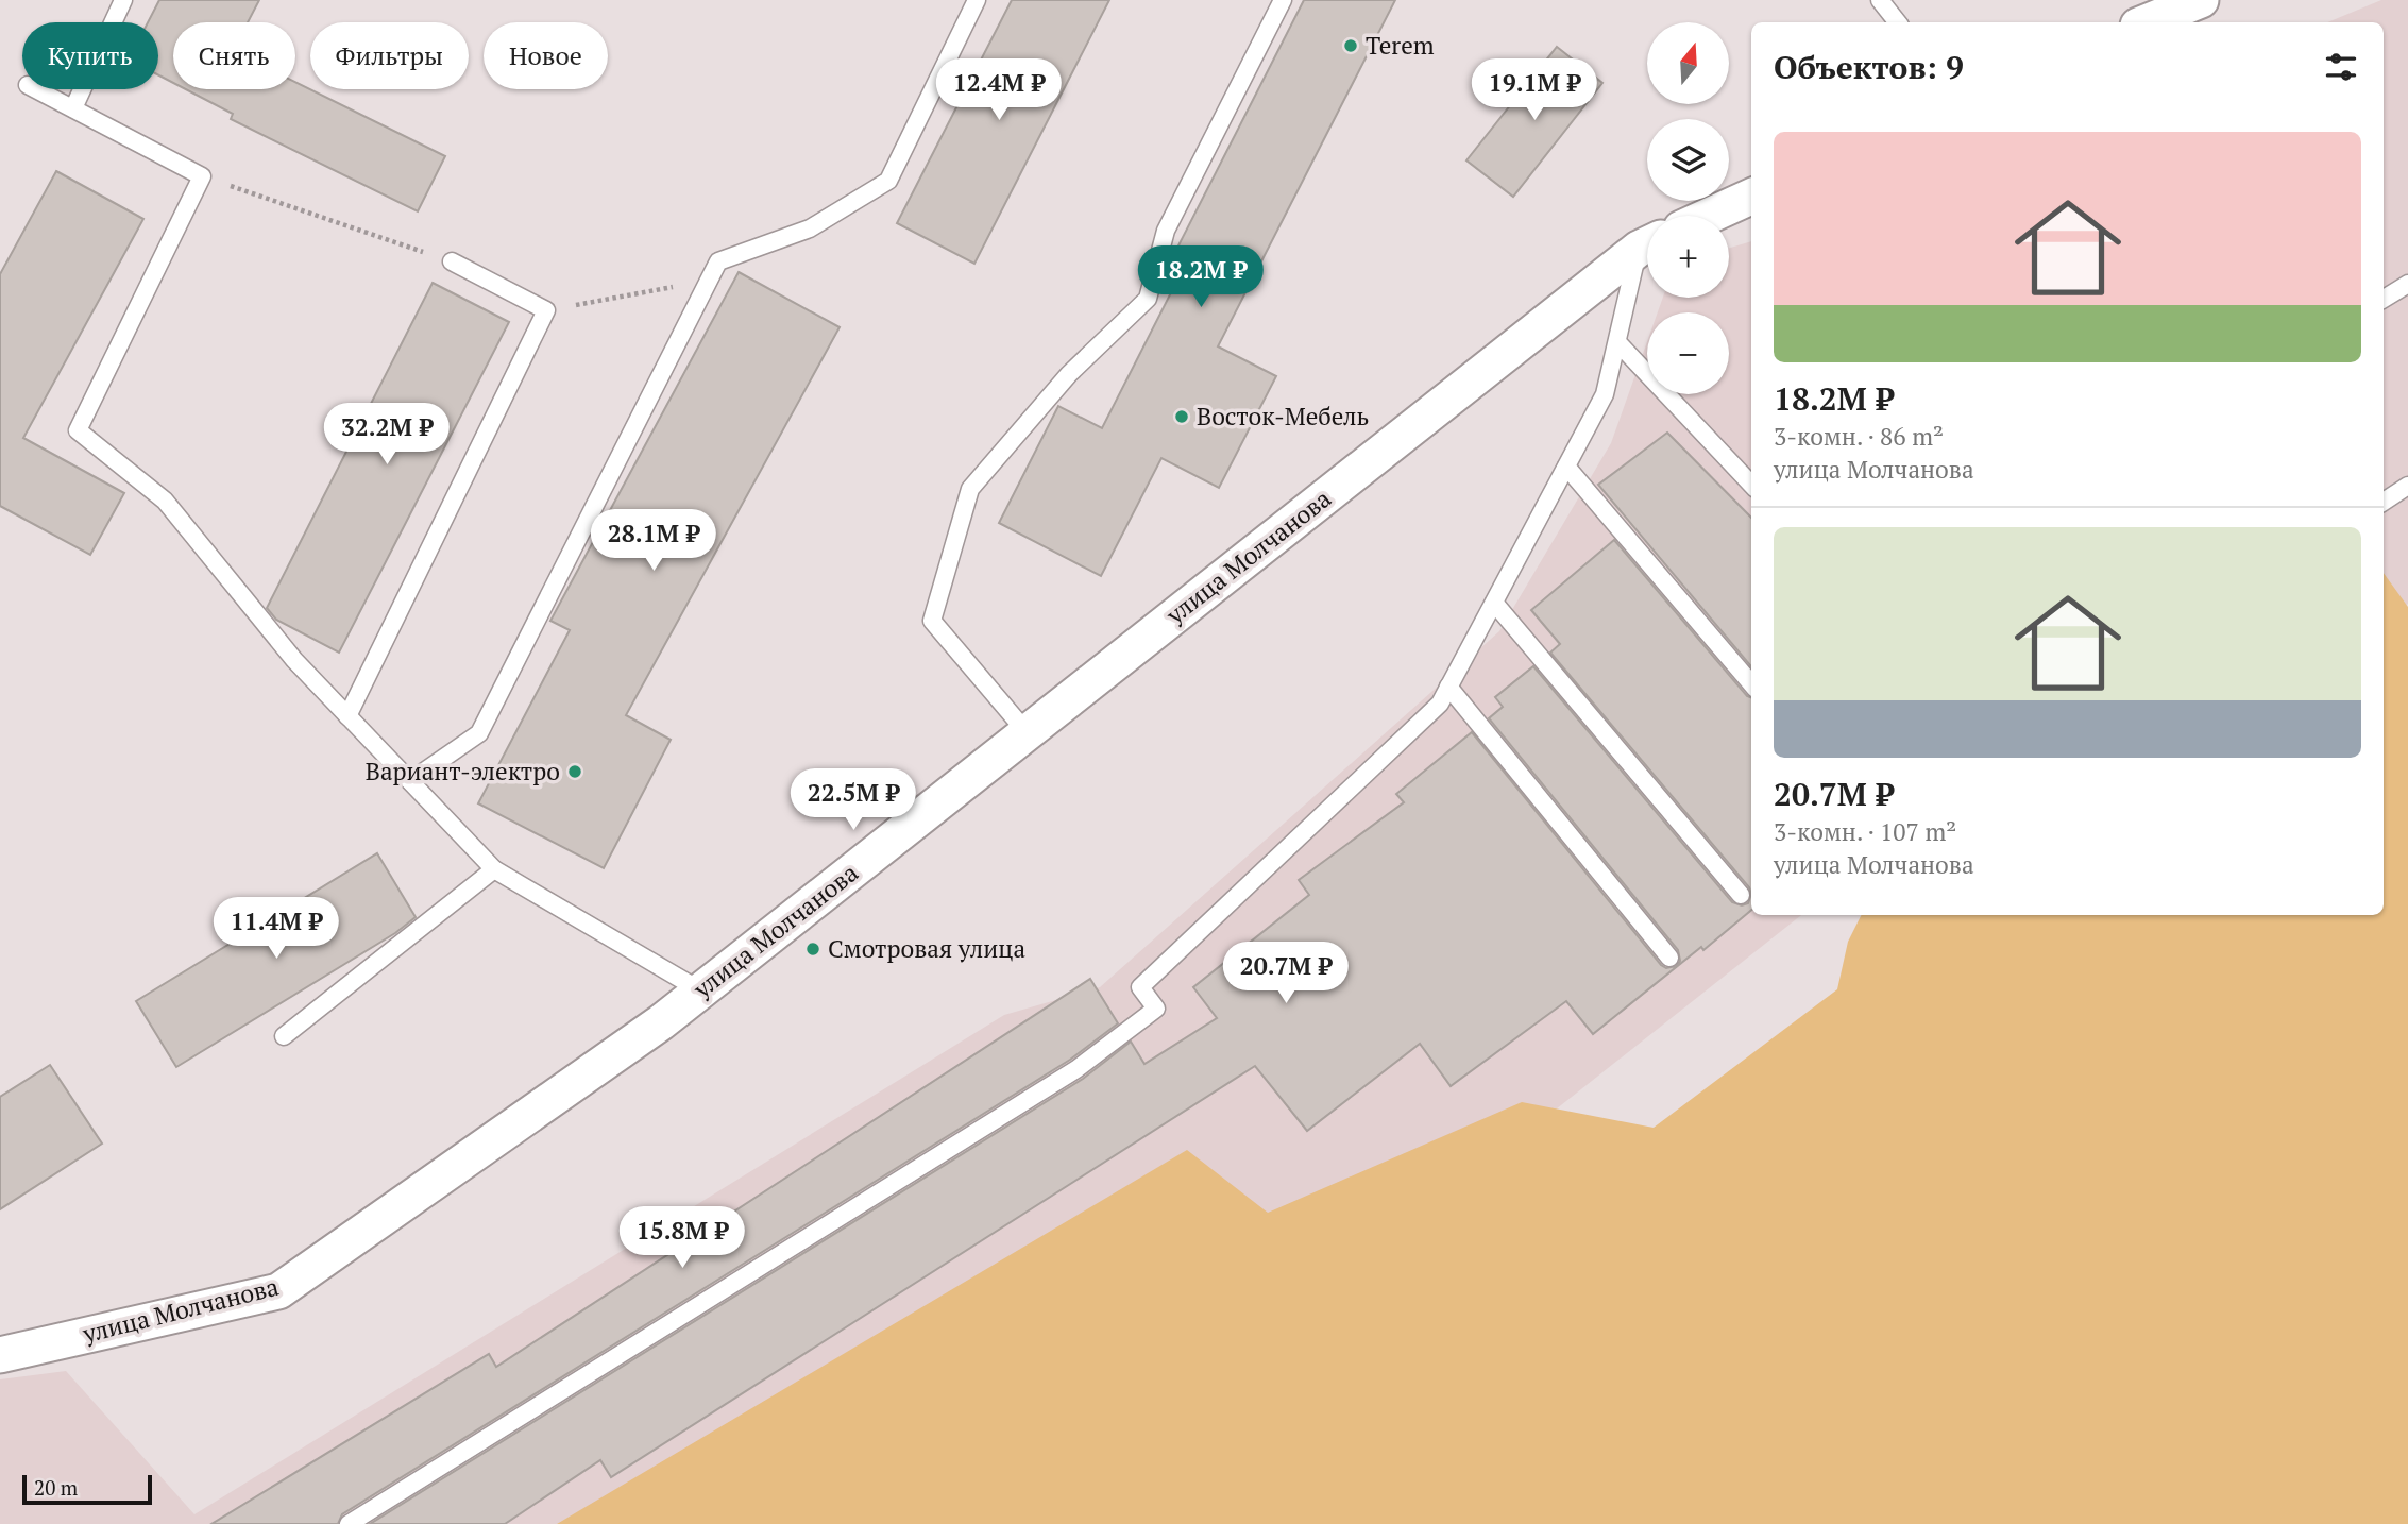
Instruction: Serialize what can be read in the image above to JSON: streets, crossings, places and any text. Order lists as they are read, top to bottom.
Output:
{
  "streets": {
    "street": ["улица Молчанова"]
  },
  "places": [
    "Terem",
    "Восток-Мебель",
    "Вариант-электро",
    "Смотровая улица"
  ],
  "scale_bar": "20 m",
  "north": "top",
  "page": {
    "map_buttons": ["+", "−"],
    "chip": [
      "Купить",
      "Снять",
      "Фильтры",
      "Новое"
    ],
    "heading": "Объектов: 9",
    "price": [
      "12.4M ₽",
      "19.1M ₽",
      "18.2M ₽",
      "32.2M ₽",
      "28.1M ₽",
      "22.5M ₽",
      "11.4M ₽",
      "20.7M ₽",
      "15.8M ₽"
    ],
    "list": [
      {
        "name": "18.2M ₽",
        "note": "3-комн. · 86 m² · улица Молчанова"
      },
      {
        "name": "20.7M ₽",
        "note": "3-комн. · 107 m² · улица Молчанова"
      }
    ],
    "scale": "20 m"
  }
}
